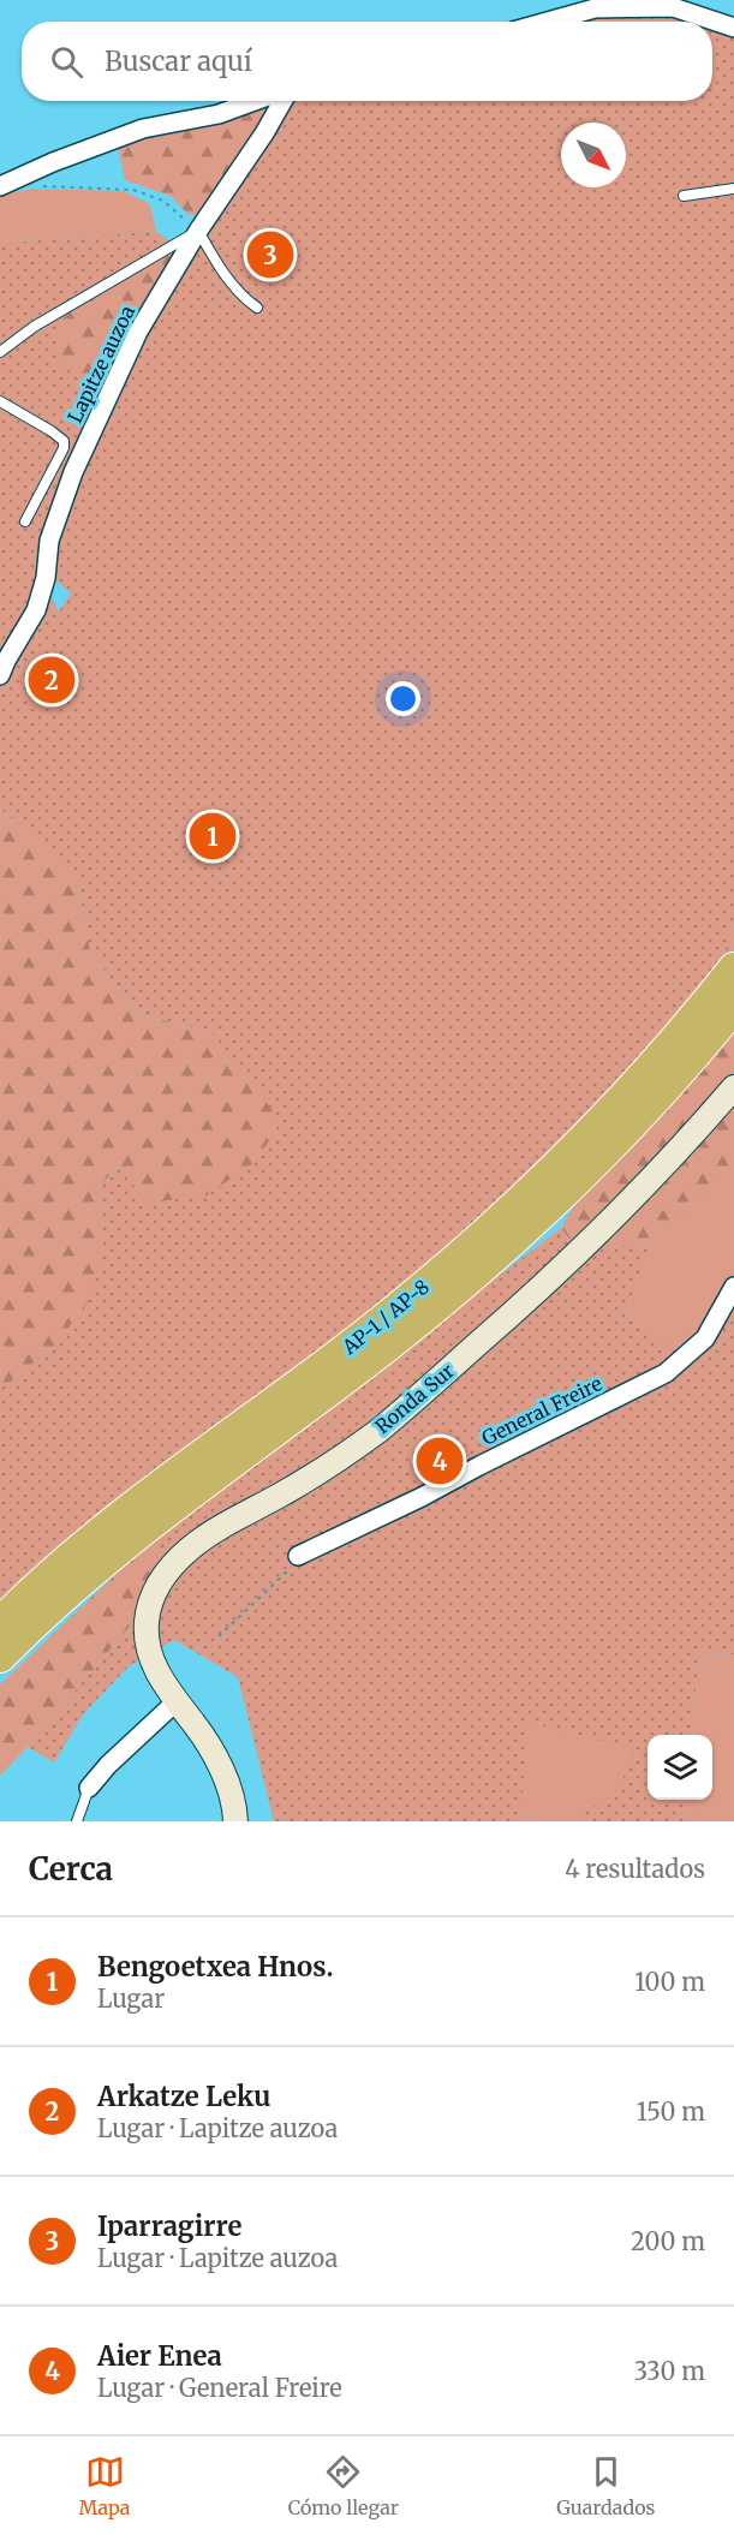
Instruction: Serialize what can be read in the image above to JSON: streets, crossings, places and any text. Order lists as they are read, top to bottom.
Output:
{
  "streets": {
    "highway": ["AP-1 / AP-8"],
    "main road": ["Ronda Sur"],
    "street": ["Lapitze auzoa", "General Freire"]
  },
  "north": "bottom right",
  "page": {
    "search": "Buscar aquí",
    "pins": [
      "3",
      "2",
      "1",
      "4"
    ],
    "heading": ["Cerca", "4 resultados"],
    "list": [
      {
        "mark": "1",
        "name": "Bengoetxea Hnos.",
        "note": "Lugar",
        "value": "100 m"
      },
      {
        "mark": "2",
        "name": "Arkatze Leku",
        "note": "Lugar · Lapitze auzoa",
        "value": "150 m"
      },
      {
        "mark": "3",
        "name": "Iparragirre",
        "note": "Lugar · Lapitze auzoa",
        "value": "200 m"
      },
      {
        "mark": "4",
        "name": "Aier Enea",
        "note": "Lugar · General Freire",
        "value": "330 m"
      }
    ],
    "nav": ["Mapa", "Cómo llegar", "Guardados"]
  }
}
